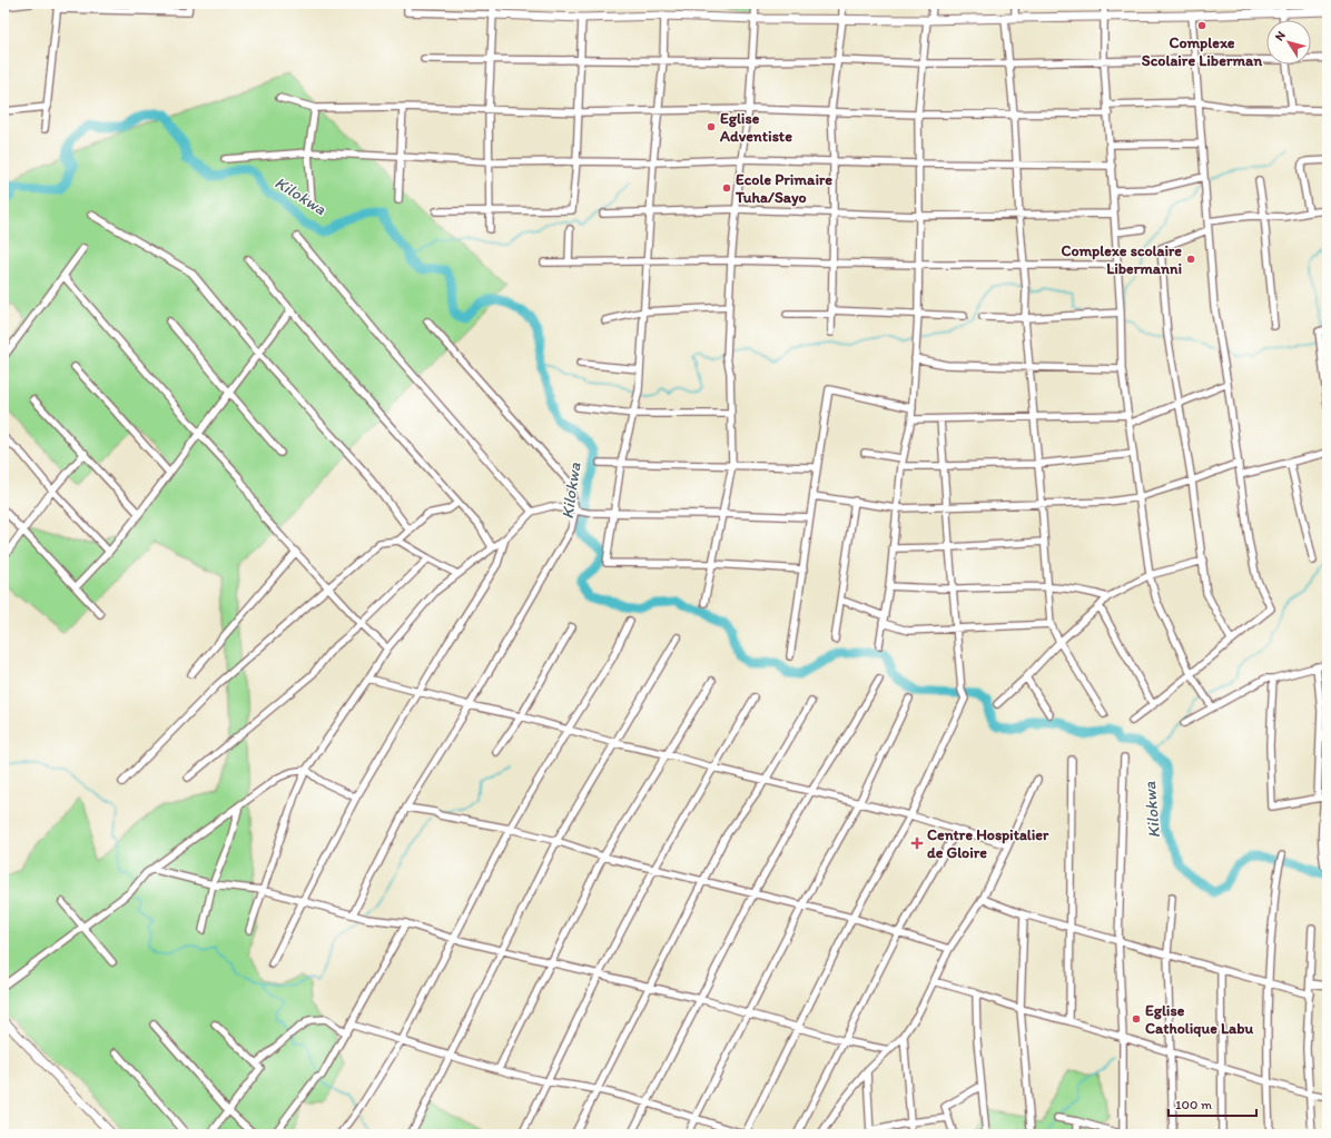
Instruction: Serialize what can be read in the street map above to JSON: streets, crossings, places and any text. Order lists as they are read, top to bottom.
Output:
{
  "water": ["Kilokwa"],
  "places": {
    "other": [
      "Complexe Scolaire Liberman",
      "Eglise Adventiste",
      "Ecole Primaire Tuha/Sayo",
      "Complexe scolaire Libermanni",
      "Eglise Catholique Labu"
    ],
    "health": ["Centre Hospitalier de Gloire"]
  },
  "scale_bar": "100 m",
  "north": "top left"
}
